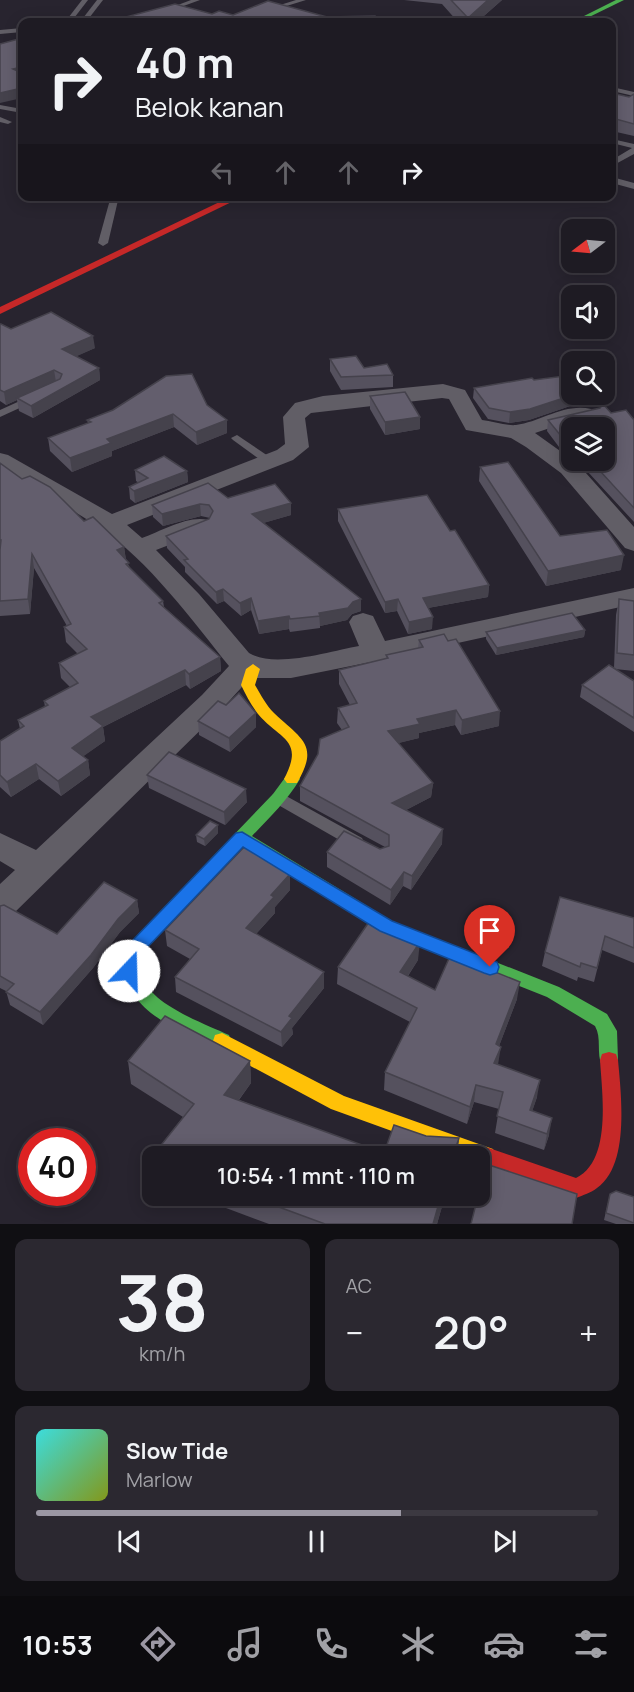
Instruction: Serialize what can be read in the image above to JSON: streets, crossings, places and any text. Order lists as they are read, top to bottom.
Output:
{
  "north": "left",
  "page": {
    "turn": ["40 m", "Belok kanan"],
    "limit": "40",
    "trip": "10:54 · 1 mnt · 110 m",
    "tile": [
      ["38", "km/h"],
      "AC"
    ],
    "heat": ["−", "20°", "+"],
    "song": ["Slow Tide", "Marlow"],
    "tabs": "10:53"
  }
}
